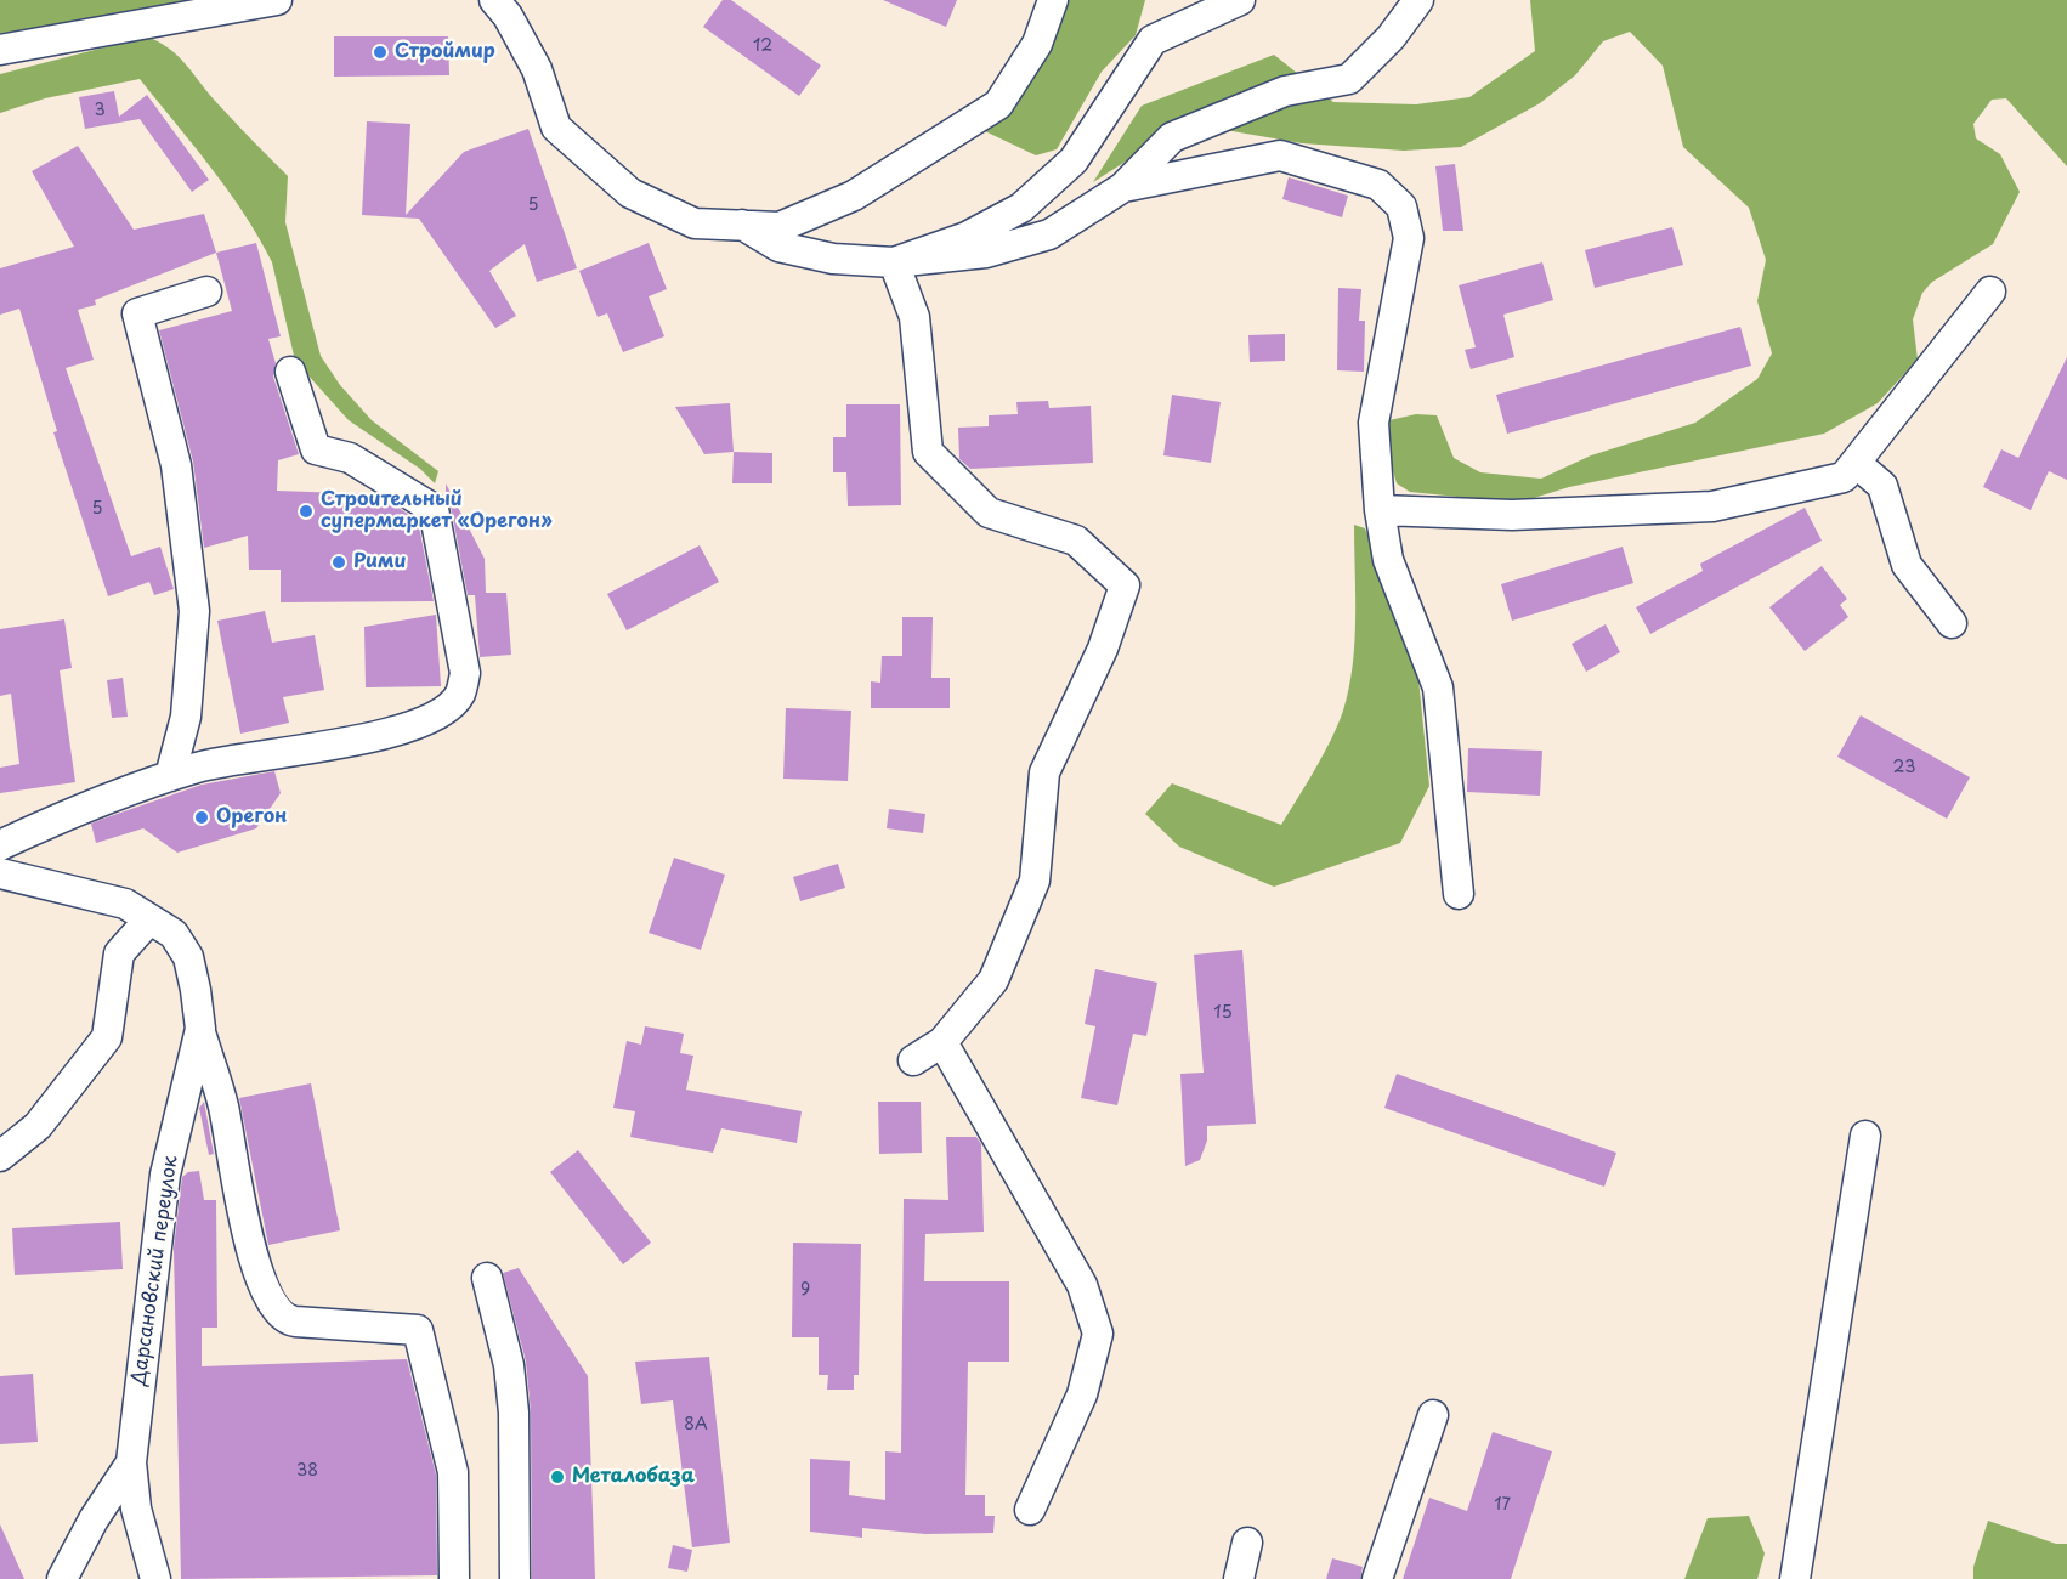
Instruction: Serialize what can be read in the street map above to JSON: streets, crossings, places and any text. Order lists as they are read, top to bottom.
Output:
{
  "streets": {
    "street": ["Дарсановский переулок"]
  },
  "places": [
    "Строймир",
    "Строительный супермаркет «Орегон»",
    "Рими",
    "Орегон",
    "Металобаза"
  ],
  "house_numbers": [
    "12",
    "3",
    "5",
    "5",
    "23",
    "15",
    "9",
    "8А",
    "38",
    "17"
  ]
}
